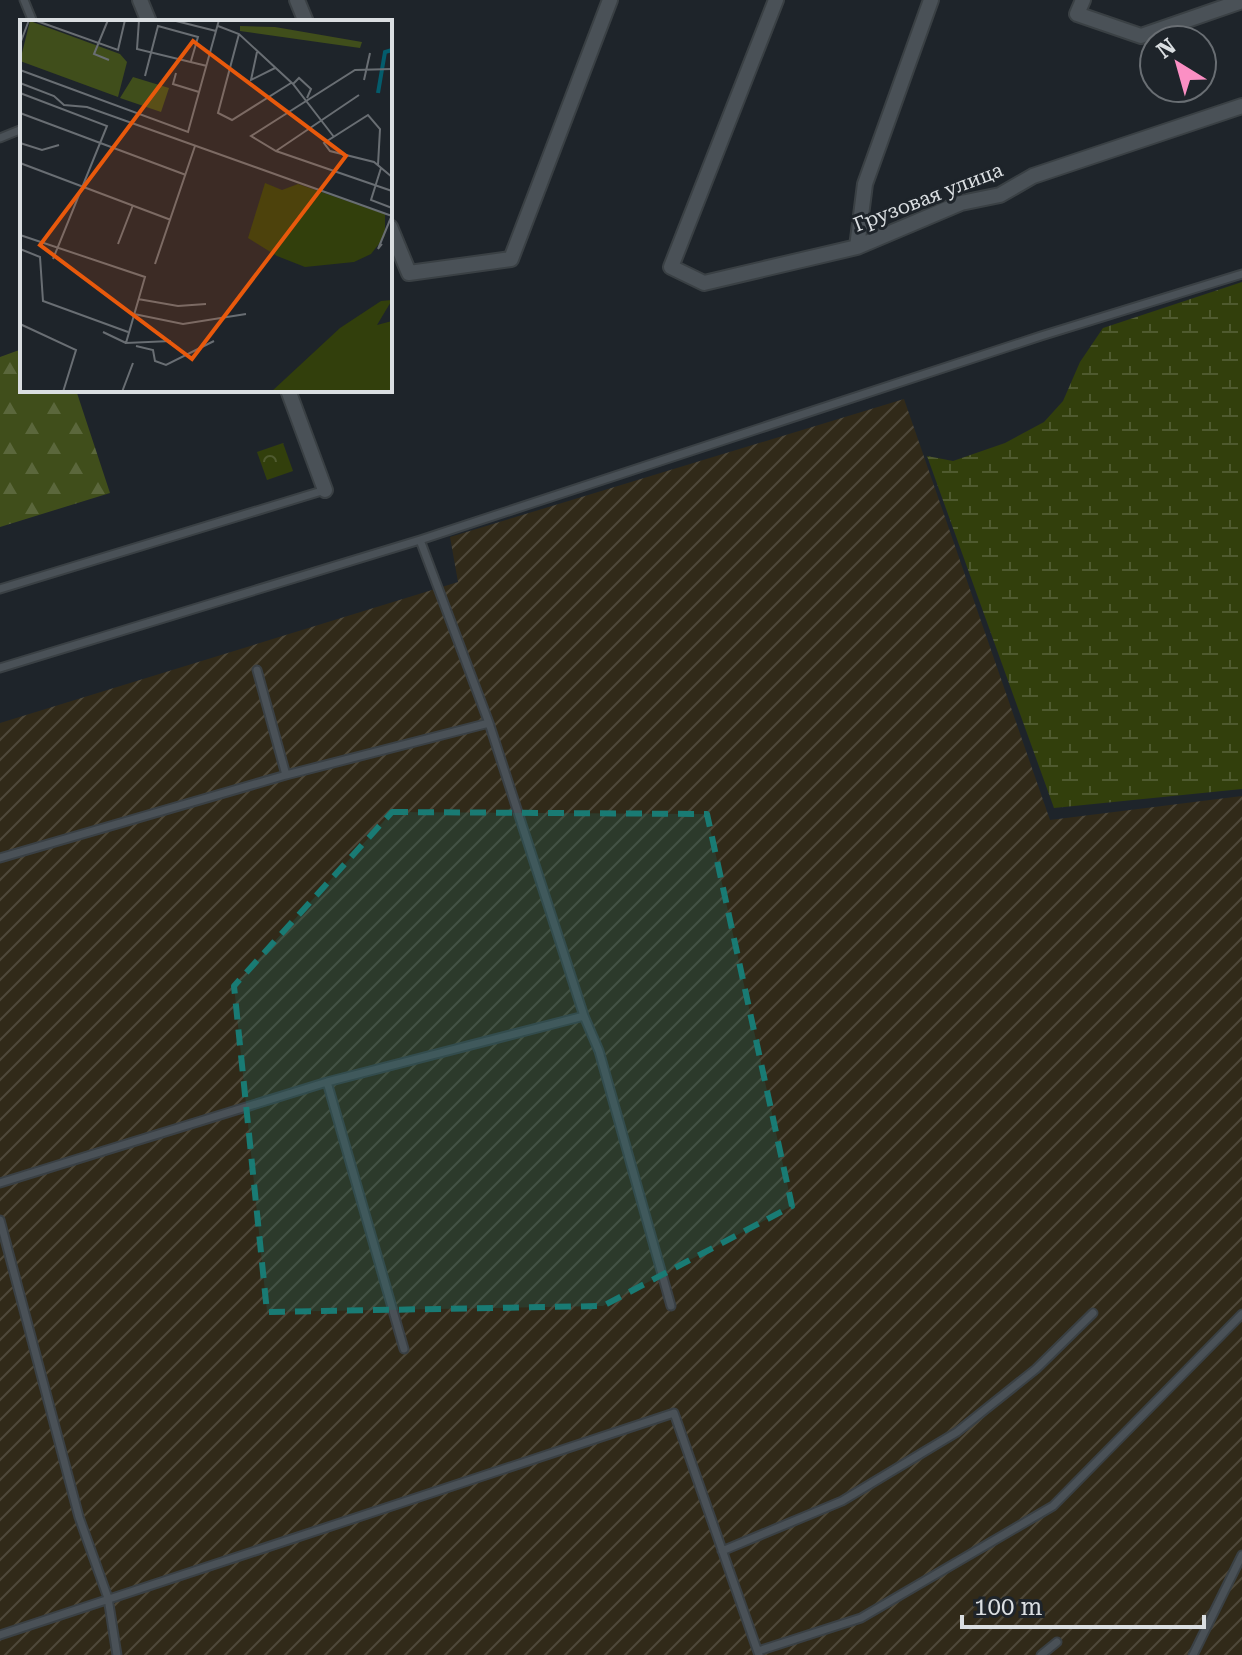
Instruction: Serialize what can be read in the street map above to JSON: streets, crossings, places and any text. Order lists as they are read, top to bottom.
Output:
{
  "streets": {
    "street": ["Грузовая улица"]
  },
  "scale_bar": "100 m",
  "north": "top left"
}
